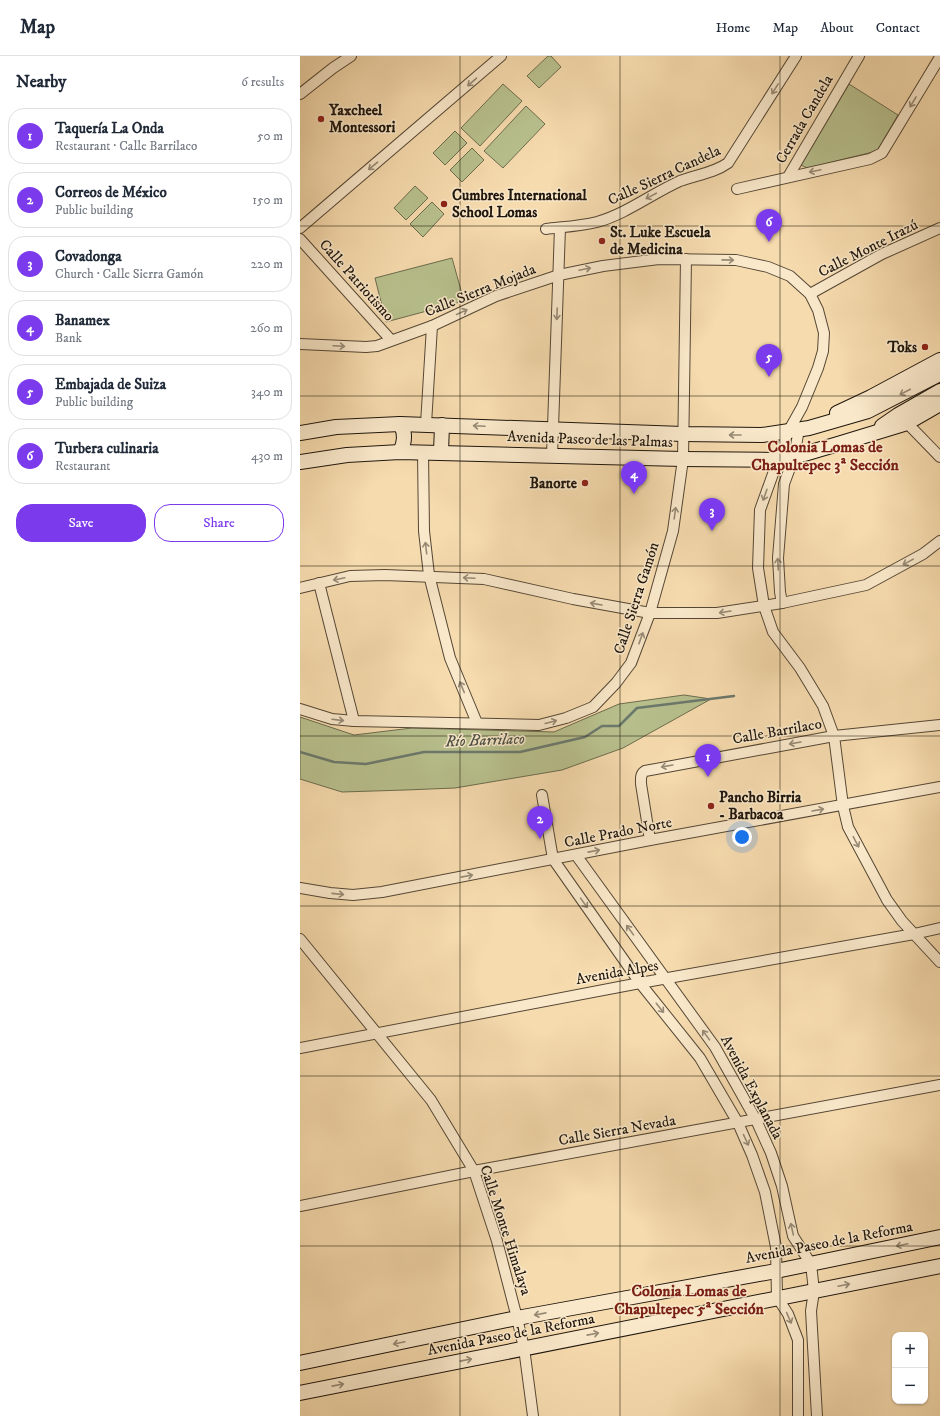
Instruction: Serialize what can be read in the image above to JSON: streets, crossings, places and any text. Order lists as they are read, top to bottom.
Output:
{
  "streets": {
    "main road": ["Avenida Paseo de las Palmas", "Avenida Paseo de la Reforma"],
    "street": [
      "Cerrada Candela",
      "Calle Sierra Candela",
      "Calle Monte Irazú",
      "Calle Patriotismo",
      "Calle Sierra Mojada",
      "Calle Sierra Gamón",
      "Calle Barrilaco",
      "Calle Prado Norte",
      "Avenida Alpes",
      "Avenida Explanada",
      "Calle Sierra Nevada",
      "Calle Monte Himalaya"
    ]
  },
  "crossings": [
    ["Calle Monte Irazú", "Calle Sierra Mojada"],
    ["Calle Patriotismo", "Calle Sierra Mojada"],
    ["Calle Sierra Mojada", "Avenida Paseo de las Palmas"],
    ["Calle Sierra Mojada", "Calle Sierra Gamón"],
    ["Calle Sierra Mojada", "Calle Barrilaco"],
    ["Calle Sierra Mojada", "Calle Prado Norte"],
    ["Calle Sierra Mojada", "Avenida Alpes"],
    ["Avenida Paseo de las Palmas", "Calle Sierra Gamón"],
    ["Calle Barrilaco", "Calle Prado Norte"],
    ["Calle Prado Norte", "Avenida Explanada"],
    ["Avenida Alpes", "Avenida Explanada"],
    ["Avenida Alpes", "Calle Monte Himalaya"],
    ["Avenida Explanada", "Calle Sierra Nevada"],
    ["Avenida Explanada", "Avenida Paseo de la Reforma"],
    ["Calle Sierra Nevada", "Calle Monte Himalaya"],
    ["Calle Monte Himalaya", "Avenida Paseo de la Reforma"]
  ],
  "one_way": ["Calle Sierra Gamón", "Calle Prado Norte"],
  "districts": ["Colonia Lomas de Chapultepec 3ª Sección", "Colonia Lomas de Chapultepec 5ª Sección"],
  "water": ["Río Barrilaco"],
  "places": [
    "Yaxcheel Montessori",
    "Cumbres International School Lomas",
    "St. Luke Escuela de Medicina",
    "Toks",
    "Banorte",
    "Pancho Birria - Barbacoa"
  ],
  "page": {
    "header": "Map",
    "nav": [
      "Home",
      "Map",
      "About",
      "Contact"
    ],
    "heading": ["Nearby", "6 results"],
    "list": [
      {
        "mark": "1",
        "name": "Taquería La Onda",
        "note": "Restaurant · Calle Barrilaco",
        "value": "50 m"
      },
      {
        "mark": "2",
        "name": "Correos de México",
        "note": "Public building",
        "value": "150 m"
      },
      {
        "mark": "3",
        "name": "Covadonga",
        "note": "Church · Calle Sierra Gamón",
        "value": "220 m"
      },
      {
        "mark": "4",
        "name": "Banamex",
        "note": "Bank",
        "value": "260 m"
      },
      {
        "mark": "5",
        "name": "Embajada de Suiza",
        "note": "Public building",
        "value": "340 m"
      },
      {
        "mark": "6",
        "name": "Turbera culinaria",
        "note": "Restaurant",
        "value": "430 m"
      }
    ],
    "pins": [
      "6",
      "5",
      "4",
      "3",
      "1",
      "2"
    ],
    "buttons": ["Save", "Share"],
    "map_buttons": ["+", "−"]
  }
}
